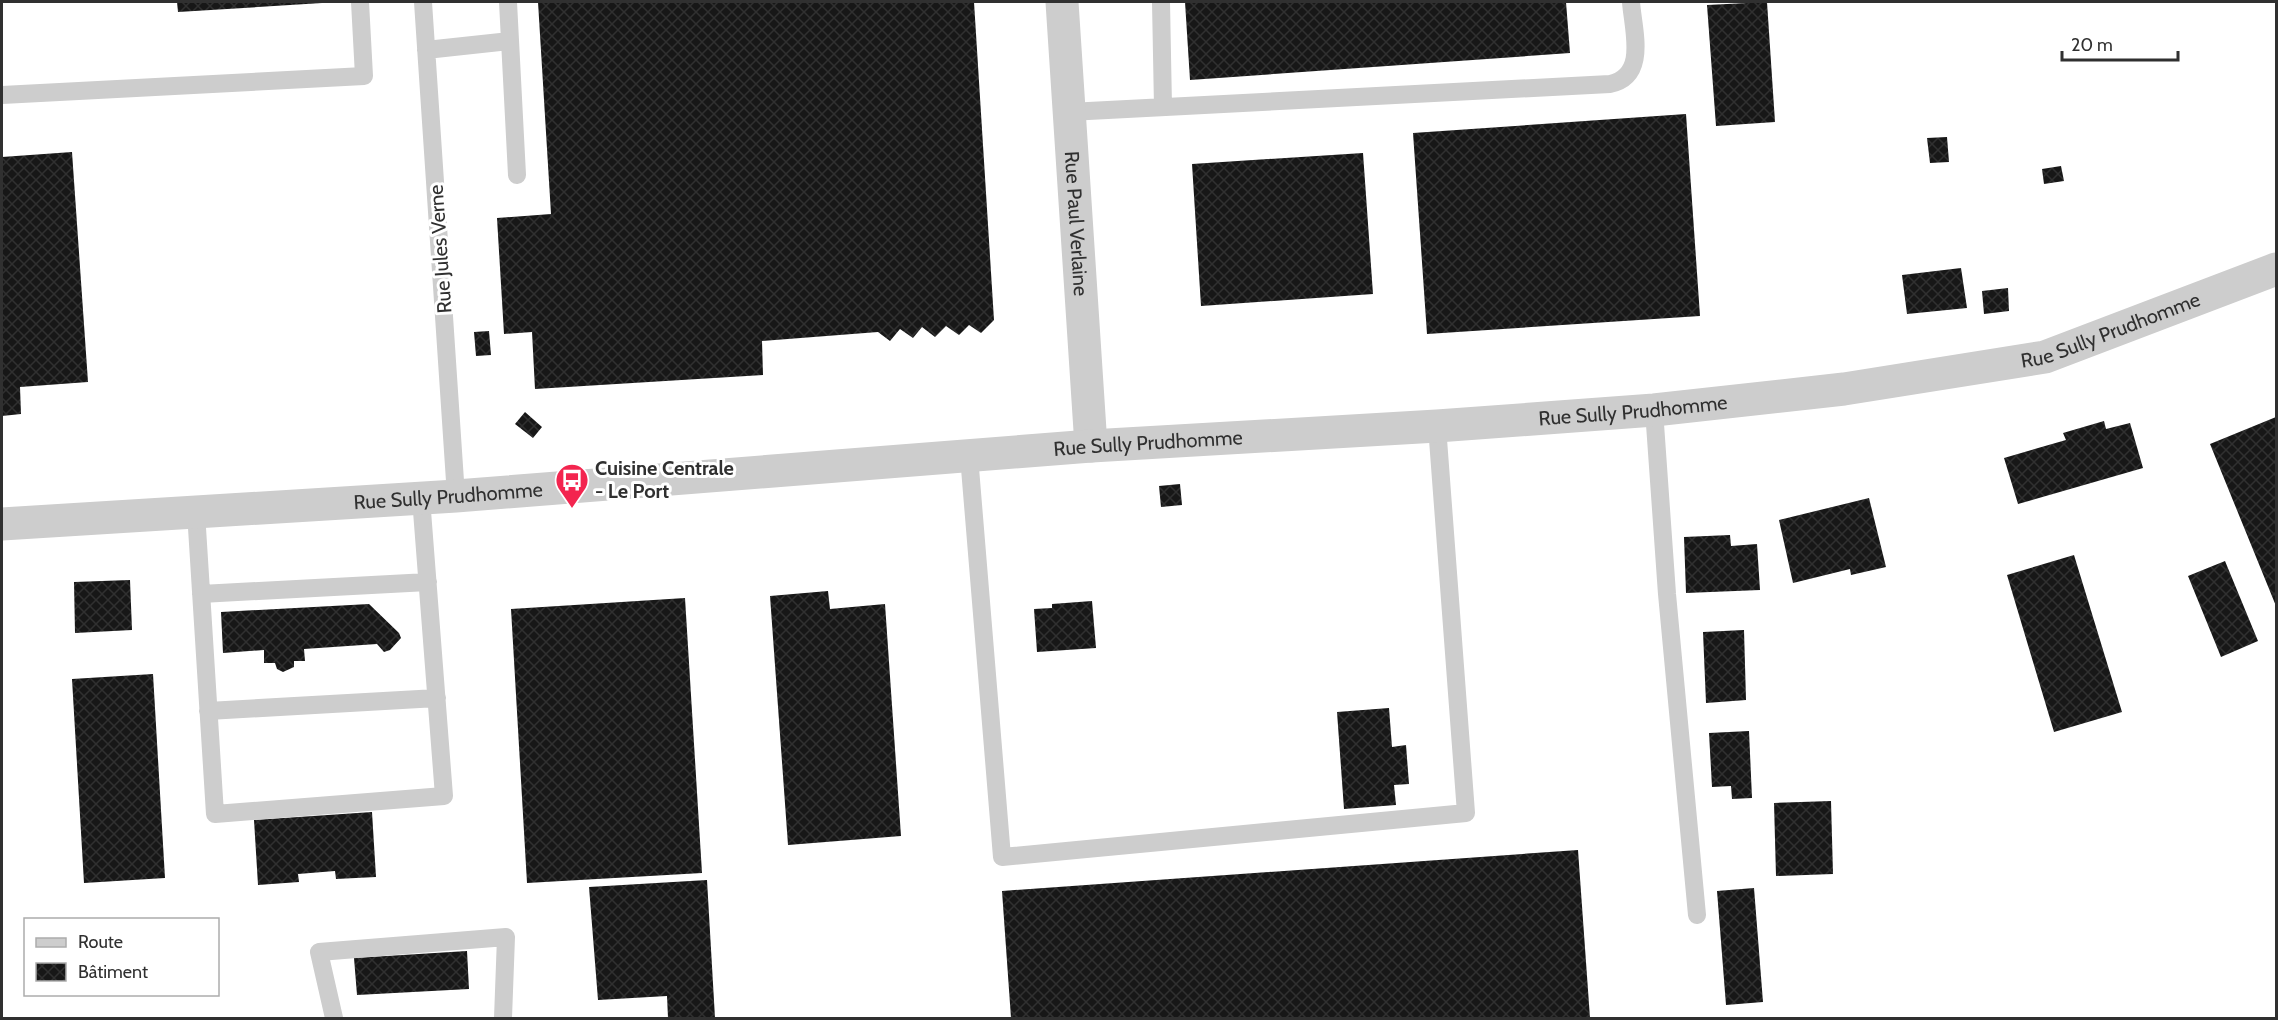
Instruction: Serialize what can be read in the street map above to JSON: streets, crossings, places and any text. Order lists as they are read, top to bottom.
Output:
{
  "streets": {
    "street": ["Rue Paul Verlaine", "Rue Sully Prudhomme"],
    "lane": ["Rue Jules Verne"]
  },
  "crossings": [
    ["Rue Paul Verlaine", "Rue Sully Prudhomme"],
    ["Rue Jules Verne", "Rue Sully Prudhomme"]
  ],
  "places": {
    "bus stop": ["Cuisine Centrale - Le Port"]
  },
  "legend": ["Route", "Bâtiment"],
  "scale_bar": "20 m"
}
